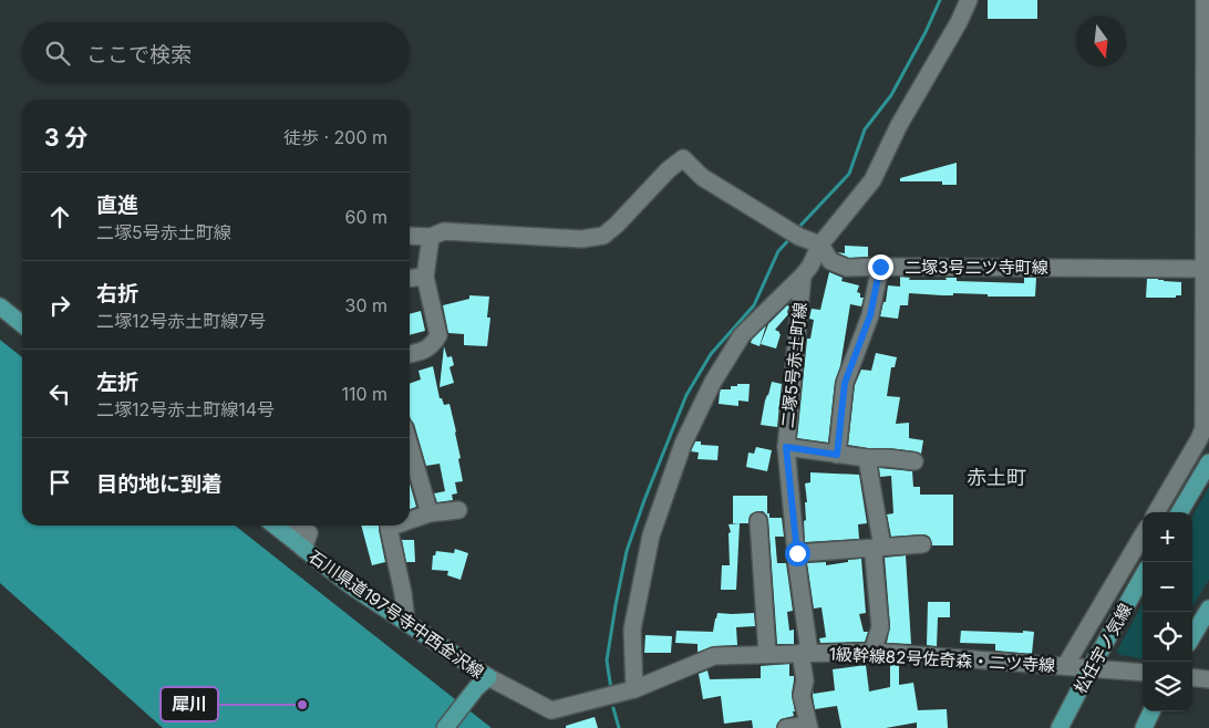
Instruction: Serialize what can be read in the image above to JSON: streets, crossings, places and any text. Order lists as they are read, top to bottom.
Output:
{
  "streets": {
    "main road": ["石川県道197号寺中西金沢線", "松任宇ノ気線"],
    "street": ["二塚3号二ツ寺町線", "二塚5号赤土町線", "1級幹線82号佐奇森・二ツ寺線"]
  },
  "crossings": [
    ["二塚5号赤土町線", "1級幹線82号佐奇森・二ツ寺線"],
    ["石川県道197号寺中西金沢線", "1級幹線82号佐奇森・二ツ寺線"],
    ["松任宇ノ気線", "1級幹線82号佐奇森・二ツ寺線"]
  ],
  "districts": ["赤土町"],
  "places": ["犀川"],
  "north": "bottom",
  "page": {
    "search": "ここで検索",
    "heading": ["3 分", "徒歩 · 200 m"],
    "list": [
      ["直進", "二塚5号赤土町線", "60 m"],
      ["右折", "二塚12号赤土町線7号", "30 m"],
      ["左折", "二塚12号赤土町線14号", "110 m"],
      "目的地に到着"
    ],
    "map_buttons": ["+", "−"]
  }
}
